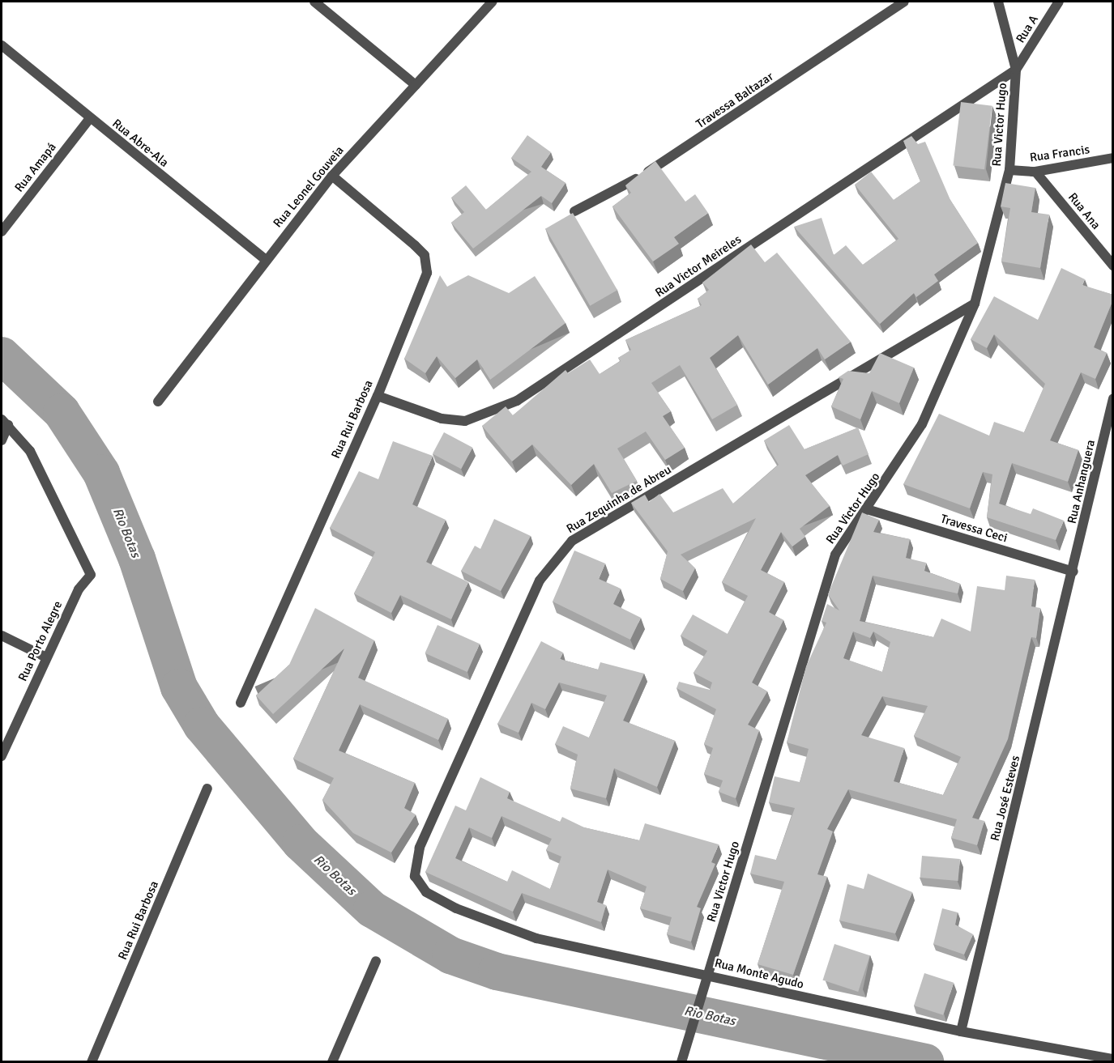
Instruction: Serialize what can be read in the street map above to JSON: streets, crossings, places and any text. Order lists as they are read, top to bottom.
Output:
{
  "streets": {
    "street": [
      "Rua A",
      "Travessa Baltazar",
      "Rua Victor Hugo",
      "Rua Abre-Ala",
      "Rua Francis",
      "Rua Amapá",
      "Rua Leonel Gouveia",
      "Rua Ana",
      "Rua Victor Meireles",
      "Rua Rui Barbosa",
      "Rua Anhanguera",
      "Rua Zequinha de Abreu",
      "Travessa Ceci",
      "Rua Porto Alegre",
      "Rua José Esteves",
      "Rua Monte Agudo"
    ]
  },
  "crossings": [
    ["Rua A", "Rua Victor Hugo"],
    ["Rua A", "Rua Victor Meireles"],
    ["Rua Victor Hugo", "Rua Francis"],
    ["Rua Victor Hugo", "Rua Victor Meireles"],
    ["Rua Victor Hugo", "Rua Zequinha de Abreu"],
    ["Rua Victor Hugo", "Travessa Ceci"],
    ["Rua Victor Hugo", "Rua Monte Agudo"],
    ["Rua Abre-Ala", "Rua Amapá"],
    ["Rua Abre-Ala", "Rua Leonel Gouveia"],
    ["Rua Francis", "Rua Ana"],
    ["Rua Leonel Gouveia", "Rua Rui Barbosa"],
    ["Rua Victor Meireles", "Rua Rui Barbosa"],
    ["Rua Anhanguera", "Travessa Ceci"],
    ["Rua Anhanguera", "Rua José Esteves"],
    ["Rua Zequinha de Abreu", "Rua Monte Agudo"],
    ["Travessa Ceci", "Rua José Esteves"],
    ["Rua José Esteves", "Rua Monte Agudo"]
  ],
  "water": ["Rio Botas"]
}
